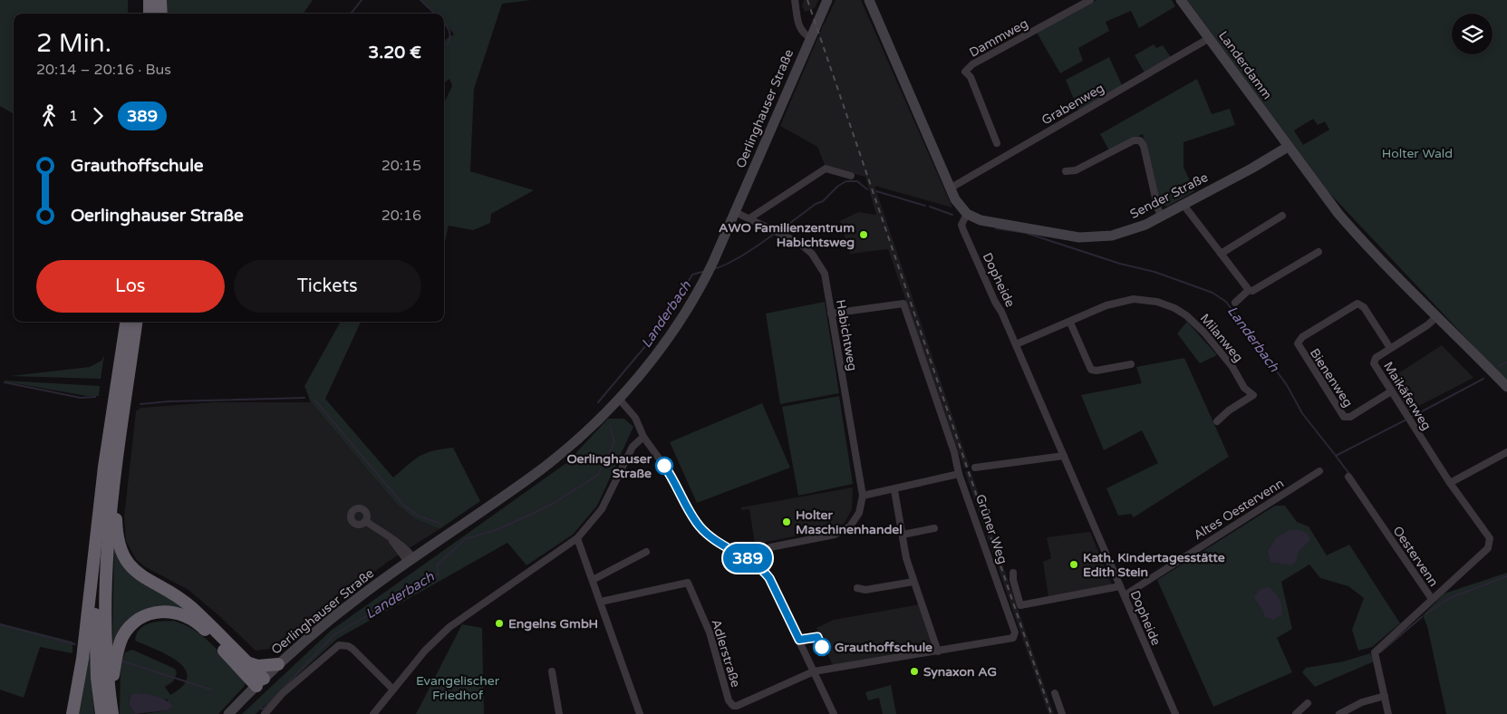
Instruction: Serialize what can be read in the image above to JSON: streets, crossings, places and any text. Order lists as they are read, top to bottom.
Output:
{
  "streets": {
    "main road": ["Landerdamm", "Oerlinghauser Straße", "Sender Straße"],
    "street": [
      "Dammweg",
      "Grabenweg",
      "Dopheide",
      "Habichtweg",
      "Milanweg",
      "Bienenweg",
      "Maikäferweg",
      "Altes Oestervenn",
      "Grüner Weg",
      "Oestervenn",
      "Adlerstraße"
    ]
  },
  "crossings": [
    ["Landerdamm", "Grabenweg"],
    ["Landerdamm", "Sender Straße"],
    ["Oerlinghauser Straße", "Habichtweg"],
    ["Sender Straße", "Dopheide"],
    ["Dopheide", "Milanweg"],
    ["Dopheide", "Altes Oestervenn"],
    ["Habichtweg", "Grüner Weg"],
    ["Bienenweg", "Maikäferweg"],
    ["Maikäferweg", "Oestervenn"],
    ["Grüner Weg", "Adlerstraße"]
  ],
  "water": ["Landerbach"],
  "parks": ["Holter Wald", "Evangelischer Friedhof"],
  "places": [
    "AWO Familienzentrum Habichtsweg",
    "Oerlinghauser Straße",
    "Holter Maschinenhandel",
    "Kath. Kindertagesstätte Edith Stein",
    "Engelns GmbH",
    "Grauthoffschule",
    "Synaxon AG"
  ],
  "lines": ["bus line 389"],
  "page": {
    "on_map": "389",
    "heading": ["2 Min.", "20:14 – 20:16 · Bus", "3.20 €"],
    "legs": ["1", "389"],
    "list": [
      {
        "name": "Grauthoffschule",
        "value": "20:15"
      },
      {
        "name": "Oerlinghauser Straße",
        "value": "20:16"
      }
    ],
    "buttons": ["Los", "Tickets"]
  }
}
